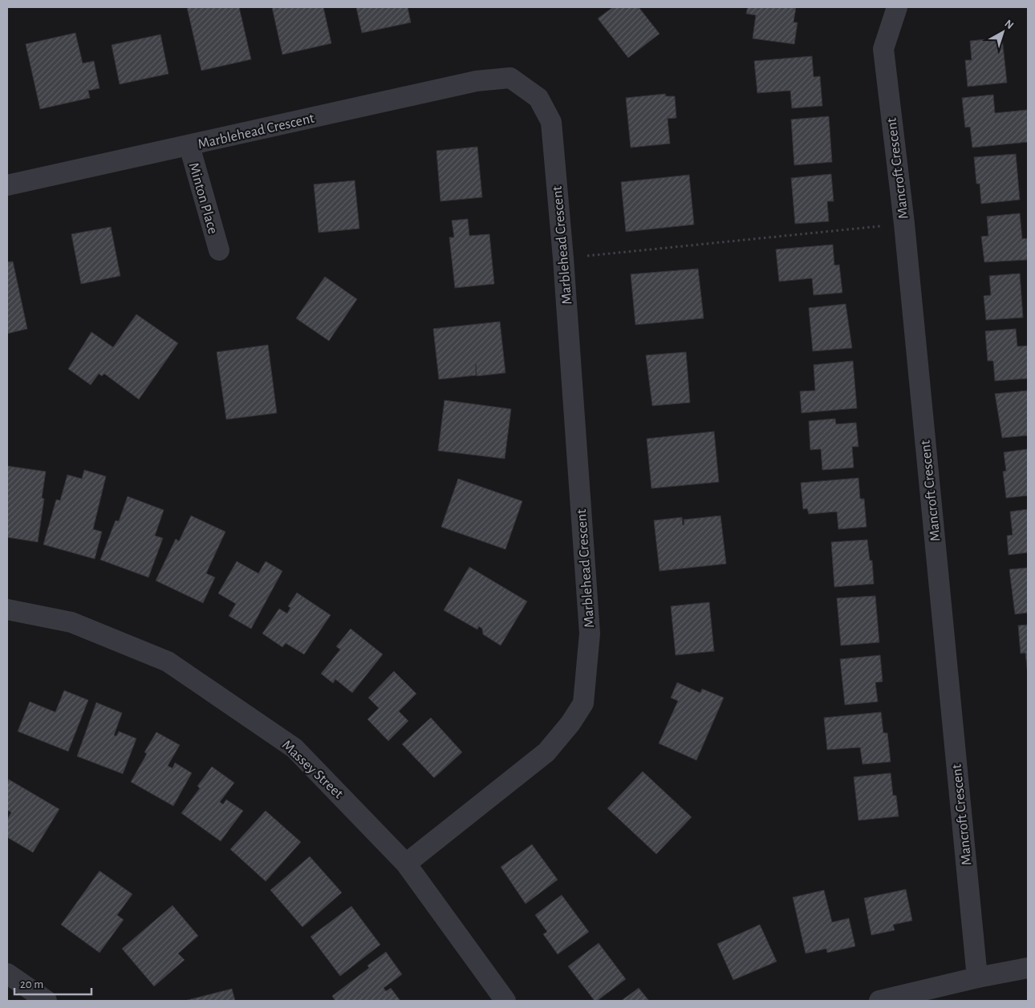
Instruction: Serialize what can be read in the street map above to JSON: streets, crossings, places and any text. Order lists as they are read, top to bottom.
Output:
{
  "streets": {
    "street": [
      "Marblehead Crescent",
      "Mancroft Crescent",
      "Minton Place",
      "Massey Street"
    ]
  },
  "crossings": [
    ["Marblehead Crescent", "Minton Place"],
    ["Marblehead Crescent", "Massey Street"]
  ],
  "scale_bar": "20 m",
  "north": "top right"
}
